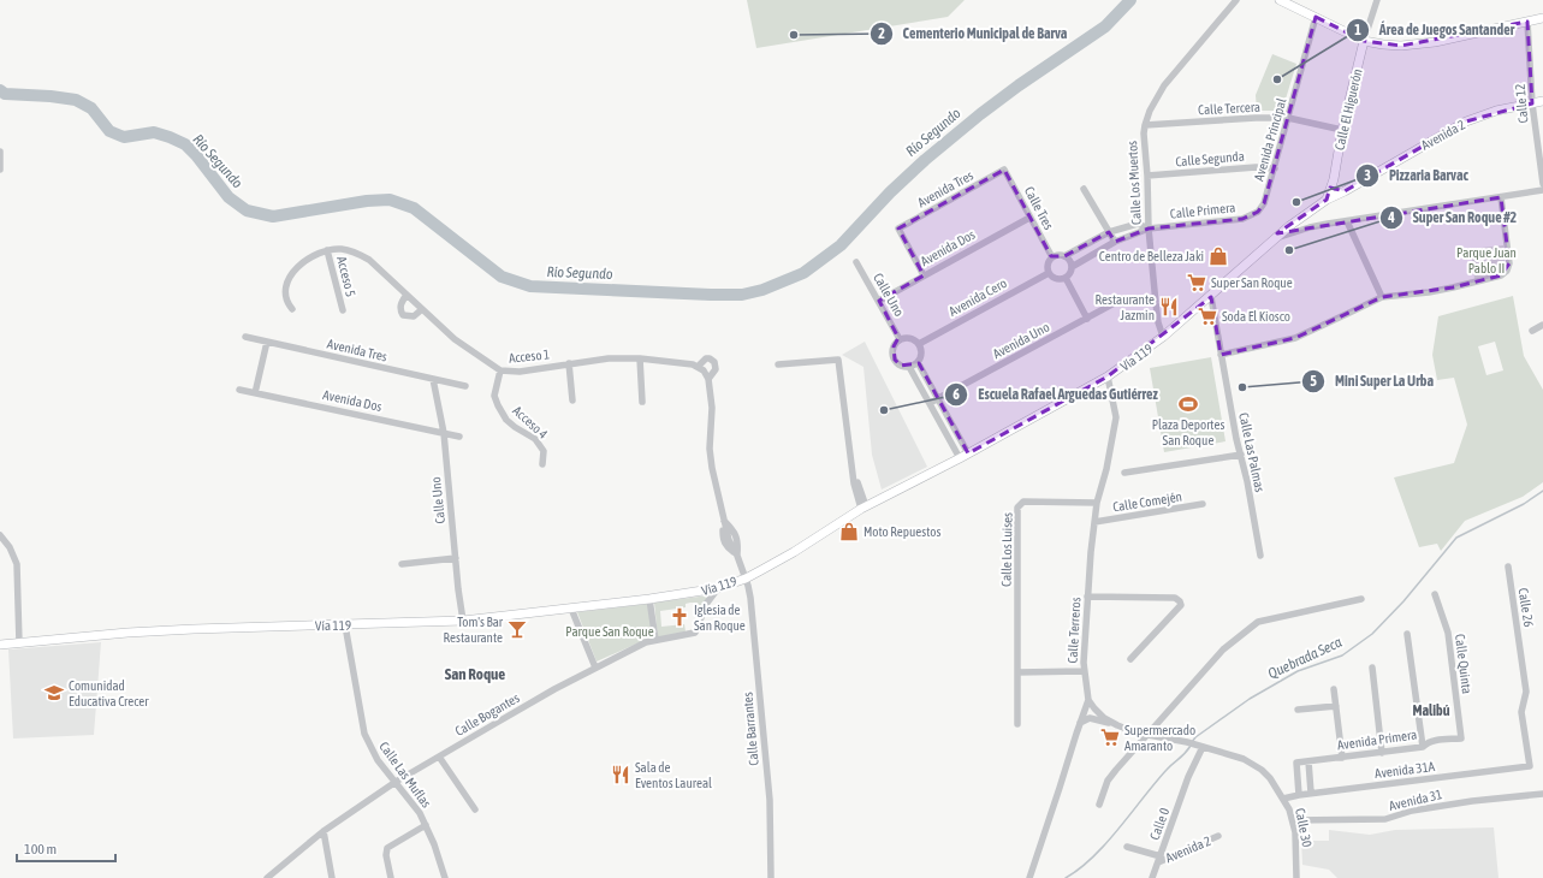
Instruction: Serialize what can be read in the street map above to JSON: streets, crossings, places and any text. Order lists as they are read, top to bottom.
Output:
{
  "streets": {
    "main road": ["Calle El Higuerón", "Avenida 2", "Vía 119"],
    "street": [
      "Calle 12",
      "Calle Tercera",
      "Avenida Principal",
      "Calle Segunda",
      "Calle Los Muertos",
      "Avenida Tres",
      "Calle Tres",
      "Calle Primera",
      "Avenida Dos",
      "Acceso 5",
      "Calle Uno",
      "Avenida Cero",
      "Avenida Uno",
      "Acceso 1",
      "Acceso 4",
      "Calle Las Palmas",
      "Calle Comején",
      "Calle Los Luises",
      "Calle 26",
      "Calle Terreros",
      "Calle Quinta",
      "Calle Bogantes",
      "Calle Barrantes",
      "Avenida Primera",
      "Avenida 31A",
      "Calle Las Muflas",
      "Avenida 31",
      "Calle 0",
      "Calle 30"
    ]
  },
  "crossings": [
    ["Calle 12", "Avenida 2"],
    ["Calle Tercera", "Calle El Higuerón"],
    ["Calle Tercera", "Avenida Principal"],
    ["Calle Tercera", "Calle Los Muertos"],
    ["Calle El Higuerón", "Avenida 2"],
    ["Calle El Higuerón", "Vía 119"],
    ["Avenida 2", "Vía 119"],
    ["Avenida 2", "Calle 0"],
    ["Avenida Principal", "Calle Segunda"],
    ["Avenida Principal", "Calle Primera"],
    ["Calle Segunda", "Calle Los Muertos"],
    ["Calle Los Muertos", "Calle Primera"],
    ["Calle Los Muertos", "Vía 119"],
    ["Avenida Tres", "Calle Tres"],
    ["Avenida Tres", "Avenida Dos"],
    ["Avenida Tres", "Calle Uno"],
    ["Calle Tres", "Avenida Dos"],
    ["Calle Tres", "Avenida Cero"],
    ["Avenida Dos", "Calle Uno"],
    ["Acceso 5", "Acceso 1"],
    ["Calle Uno", "Avenida Cero"],
    ["Calle Uno", "Vía 119"],
    ["Acceso 1", "Acceso 4"],
    ["Vía 119", "Calle Las Palmas"],
    ["Vía 119", "Calle Terreros"],
    ["Vía 119", "Calle Bogantes"],
    ["Vía 119", "Calle Barrantes"],
    ["Vía 119", "Calle Las Muflas"],
    ["Calle Comején", "Calle Terreros"],
    ["Calle Los Luises", "Calle Terreros"],
    ["Calle 26", "Avenida 31A"],
    ["Calle Quinta", "Avenida Primera"],
    ["Calle Bogantes", "Calle Las Muflas"],
    ["Avenida Primera", "Avenida 31A"],
    ["Avenida 31A", "Calle 30"],
    ["Avenida 31", "Calle 30"],
    ["Calle 0", "Calle 30"]
  ],
  "districts": ["San Roque", "Malibú"],
  "water": ["Río Segundo", "Quebrada Seca"],
  "parks": ["Parque Juan Pablo II", "Parque San Roque"],
  "places": {
    "other": [
      "Cementerio Municipal de Barva",
      "Área de Juegos Santander",
      "Pizzaria Barvac",
      "Super San Roque #2",
      "Mini Super La Urba",
      "Escuela Rafael Arguedas Gutiérrez"
    ],
    "shop": ["Centro de Belleza Jaki", "Moto Repuestos"],
    "supermarket": ["Super San Roque", "Soda El Kiosco", "Supermercado Amaranto"],
    "restaurant": ["Restaurante Jazmin", "Sala de Eventos Laureal"],
    "sports": ["Plaza Deportes San Roque"],
    "church": ["Iglesia de San Roque"],
    "bar": ["Tom's Bar Restaurante"],
    "school or university": ["Comunidad Educativa Crecer"]
  },
  "scale_bar": "100 m"
}
